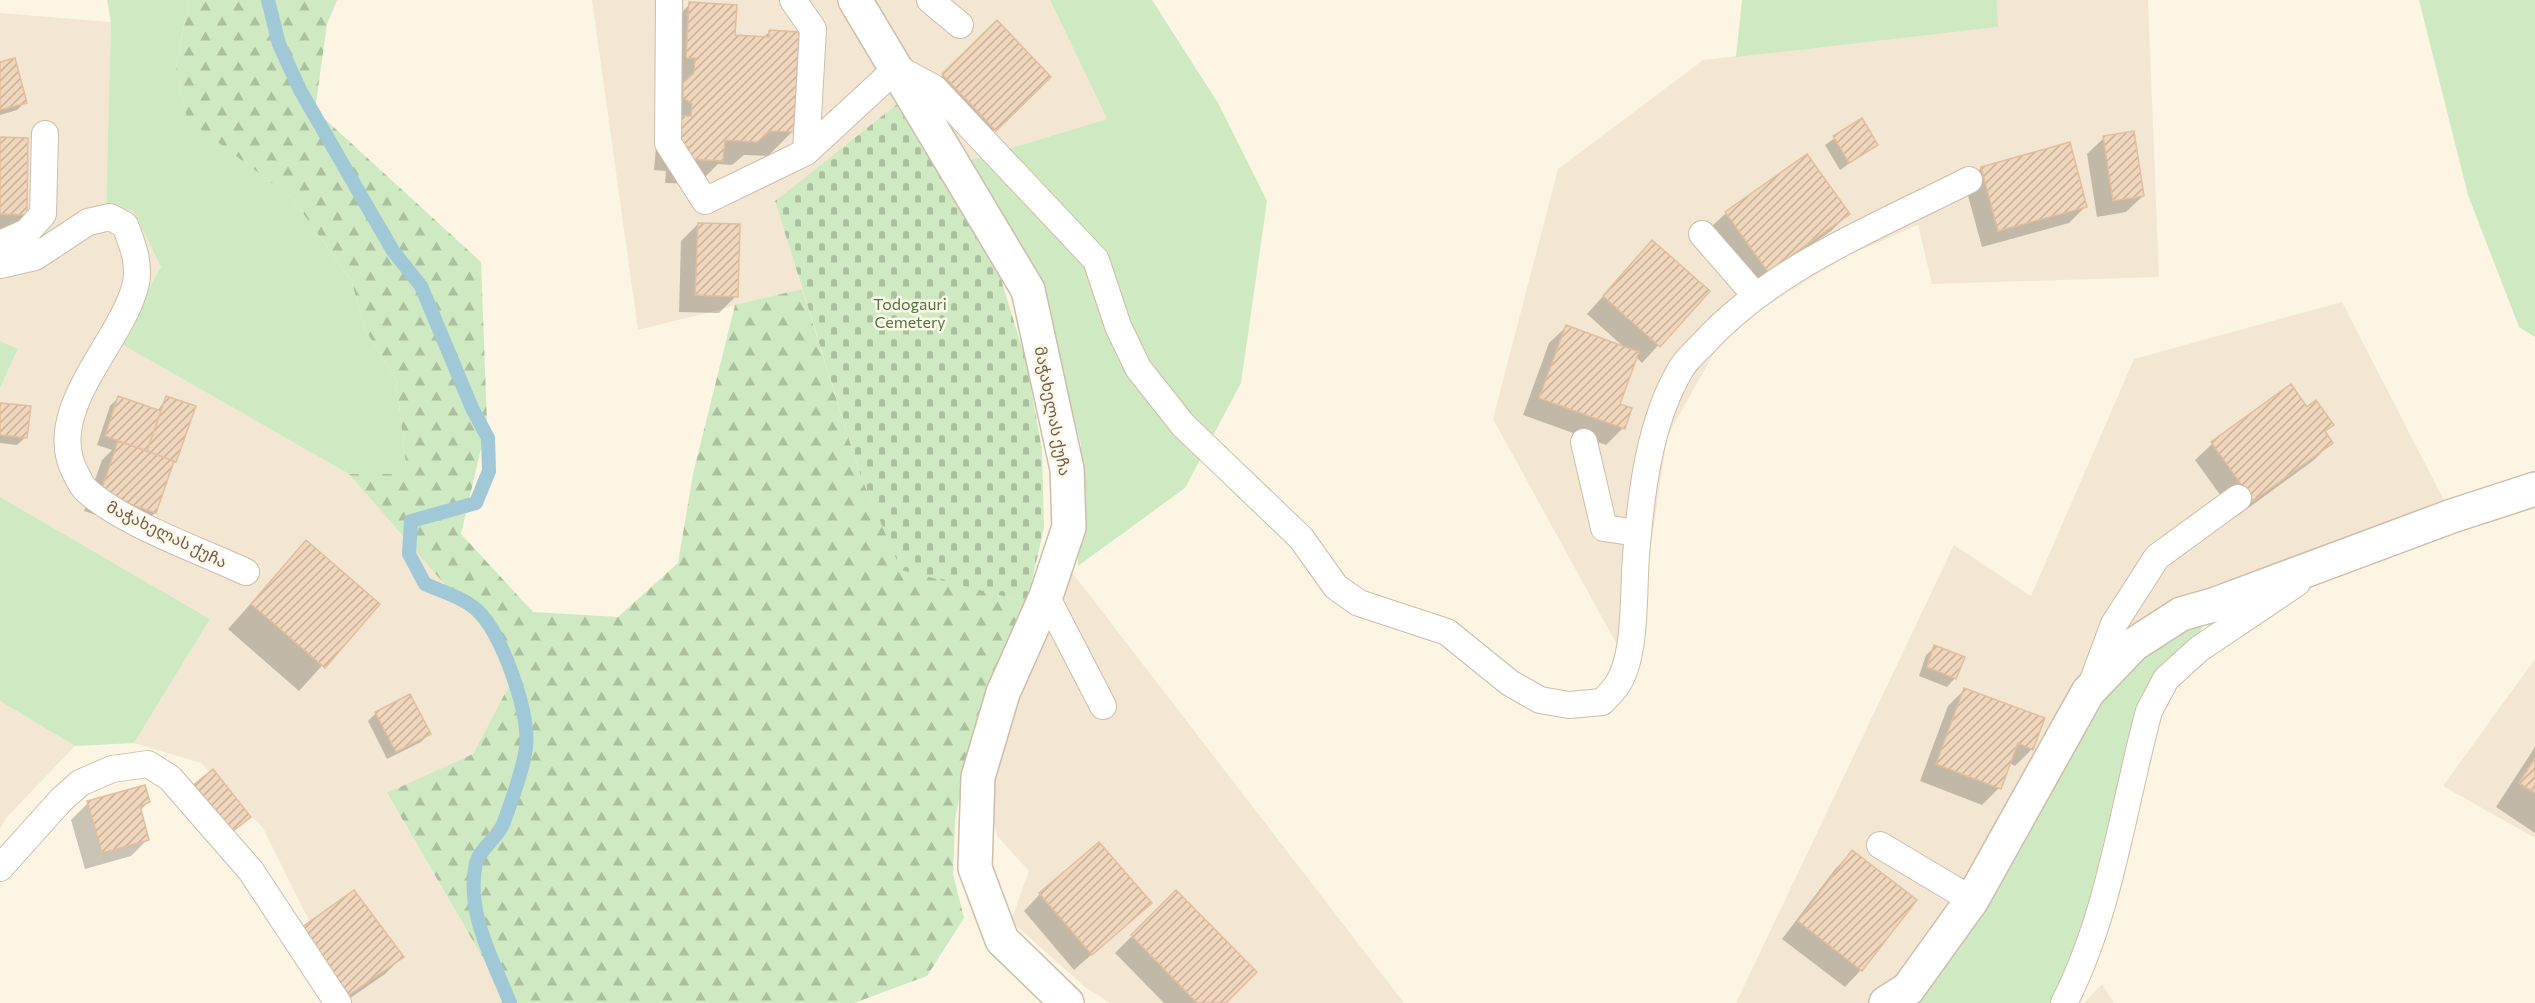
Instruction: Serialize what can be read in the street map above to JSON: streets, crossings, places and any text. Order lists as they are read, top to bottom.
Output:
{
  "streets": {
    "street": ["მაჭახელას ქუჩა"]
  },
  "parks": ["Todogauri Cemetery"]
}
